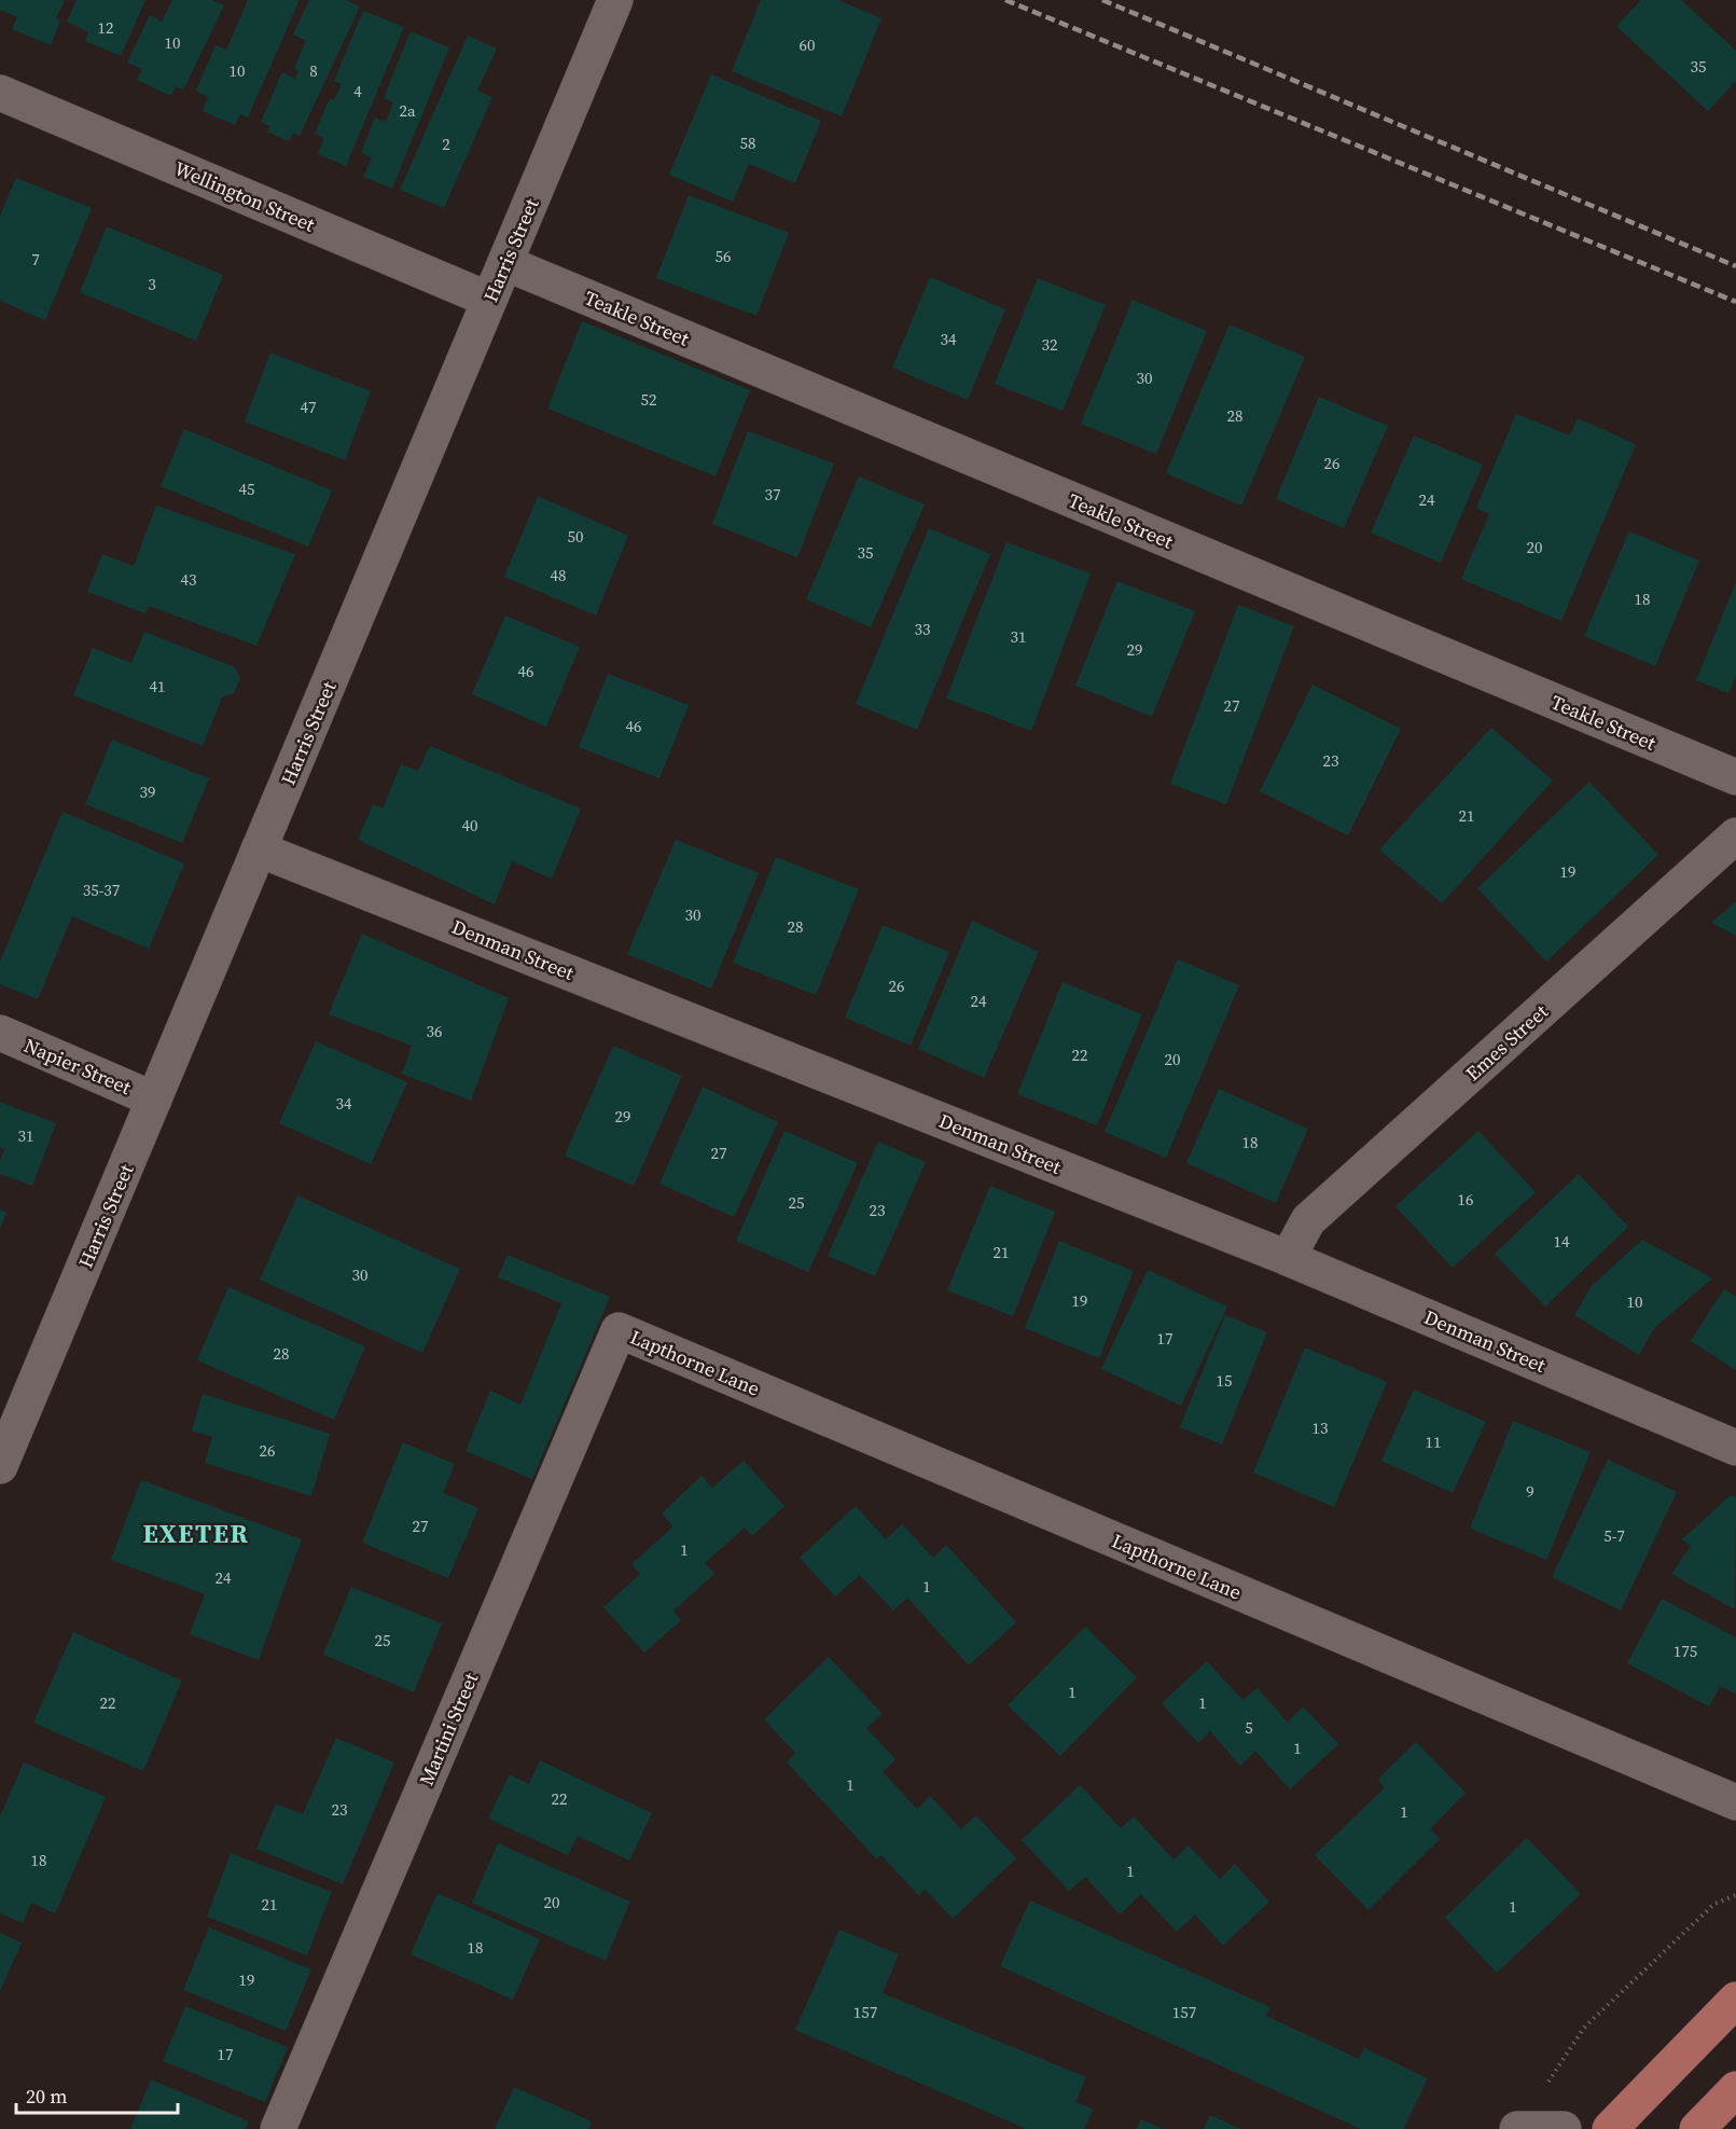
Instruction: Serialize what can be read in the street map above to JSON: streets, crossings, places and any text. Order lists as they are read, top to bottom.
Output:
{
  "streets": {
    "street": [
      "Wellington Street",
      "Harris Street",
      "Teakle Street",
      "Denman Street",
      "Emes Street",
      "Napier Street",
      "Lapthorne Lane",
      "Martini Street"
    ]
  },
  "crossings": [
    ["Wellington Street", "Harris Street"],
    ["Harris Street", "Teakle Street"],
    ["Harris Street", "Denman Street"],
    ["Harris Street", "Napier Street"],
    ["Denman Street", "Emes Street"],
    ["Lapthorne Lane", "Martini Street"]
  ],
  "districts": ["EXETER"],
  "house_numbers": [
    "12",
    "10",
    "60",
    "35",
    "10",
    "8",
    "4",
    "2a",
    "58",
    "2",
    "56",
    "7",
    "3",
    "34",
    "32",
    "30",
    "52",
    "47",
    "28",
    "26",
    "45",
    "37",
    "24",
    "50",
    "20",
    "35",
    "48",
    "43",
    "18",
    "33",
    "31",
    "29",
    "46",
    "41",
    "27",
    "46",
    "23",
    "39",
    "21",
    "40",
    "19",
    "35-37",
    "30",
    "28",
    "26",
    "24",
    "36",
    "22",
    "20",
    "34",
    "29",
    "31",
    "18",
    "27",
    "16",
    "25",
    "23",
    "14",
    "21",
    "30",
    "19",
    "10",
    "17",
    "28",
    "15",
    "13",
    "11",
    "26",
    "9",
    "27",
    "5-7",
    "1",
    "24",
    "1",
    "25",
    "175",
    "1",
    "22",
    "1",
    "5",
    "1",
    "1",
    "22",
    "23",
    "1",
    "18",
    "1",
    "20",
    "21",
    "1",
    "18",
    "19",
    "157",
    "157",
    "17"
  ],
  "scale_bar": "20 m"
}
